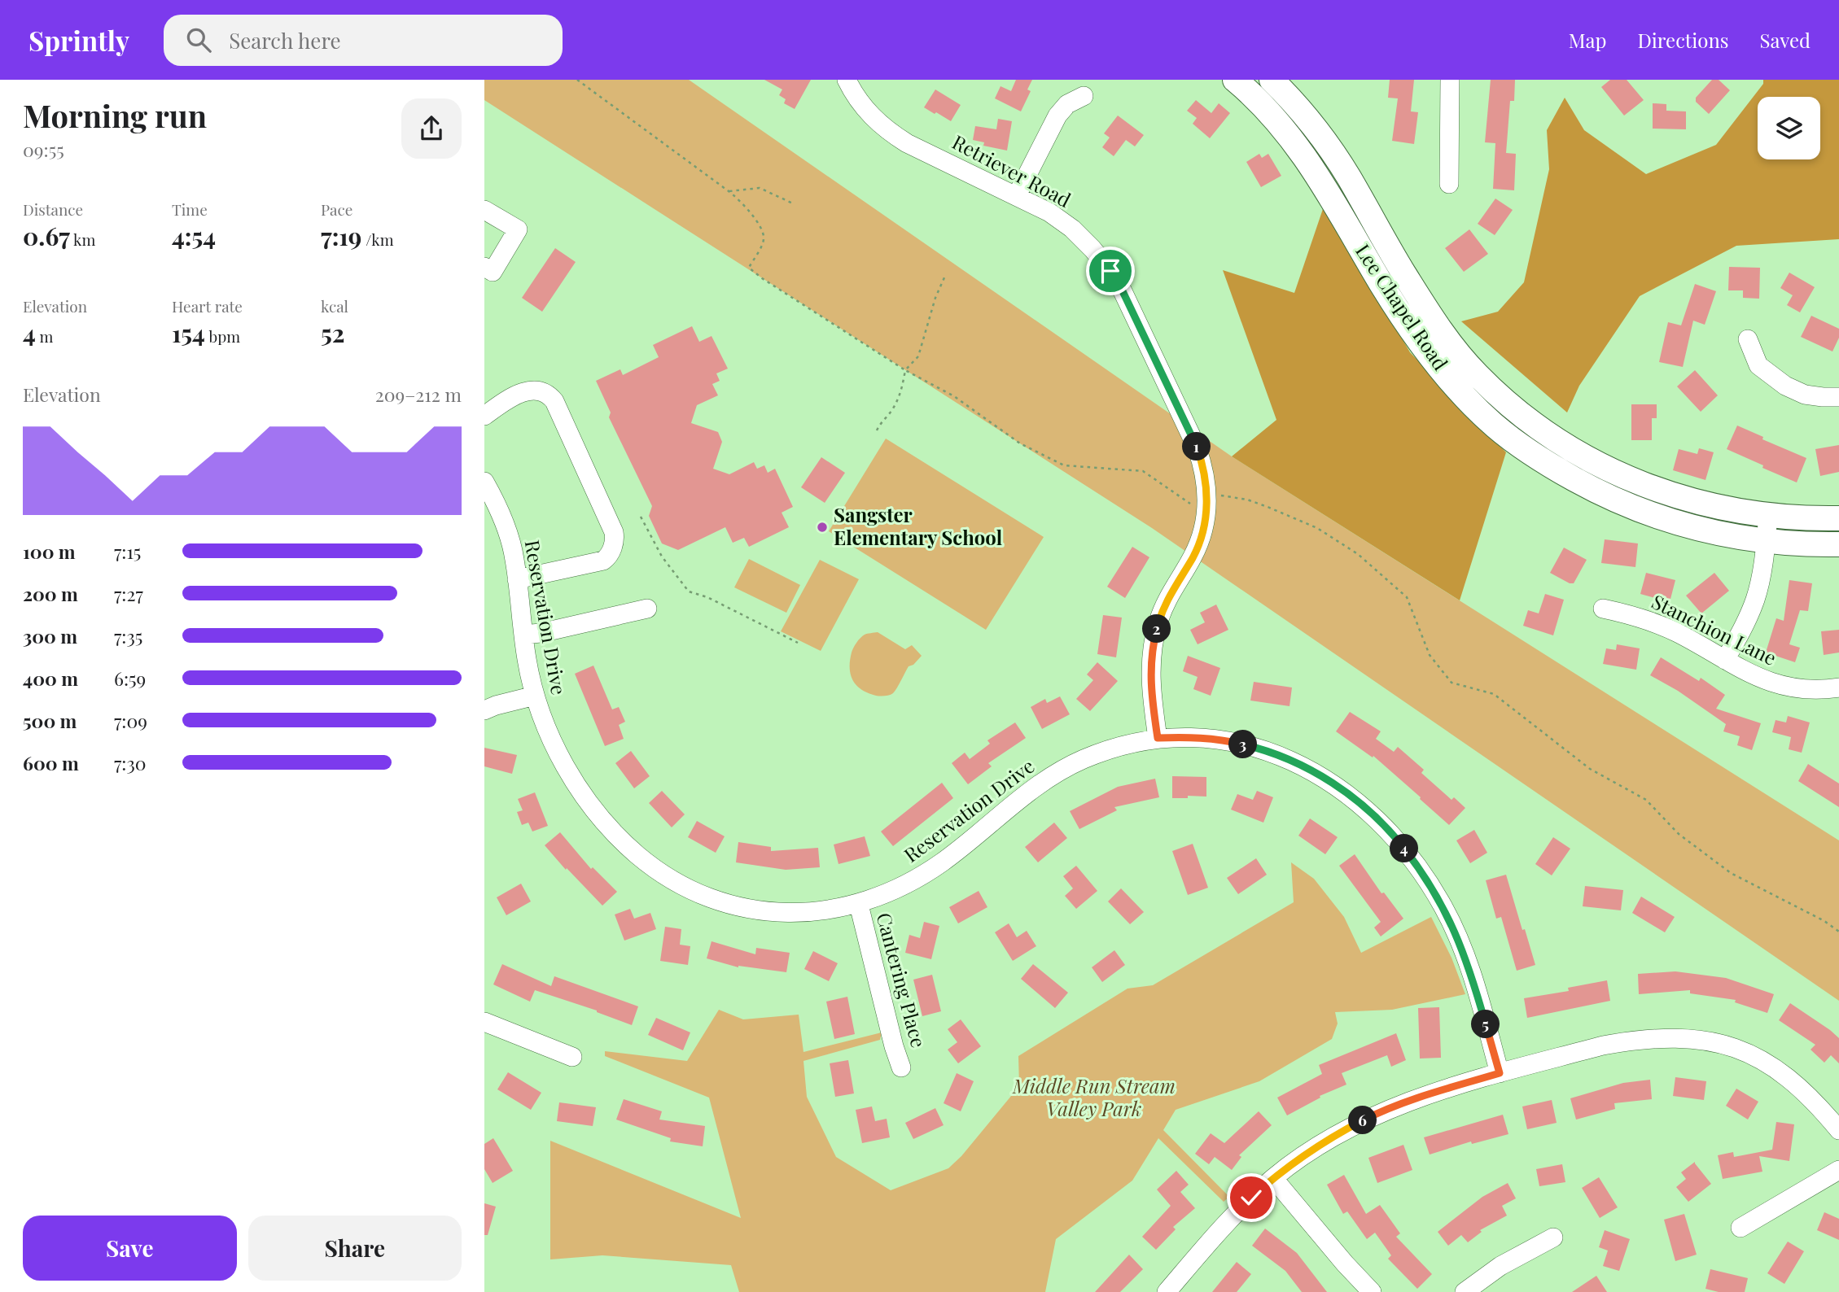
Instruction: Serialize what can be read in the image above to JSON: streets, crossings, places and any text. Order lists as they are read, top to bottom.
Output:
{
  "streets": {
    "main road": ["Lee Chapel Road"],
    "street": [
      "Retriever Road",
      "Reservation Drive",
      "Stanchion Lane",
      "Cantering Place"
    ]
  },
  "crossings": [
    ["Retriever Road", "Reservation Drive"],
    ["Reservation Drive", "Cantering Place"]
  ],
  "parks": ["Middle Run Stream Valley Park"],
  "places": ["Sangster Elementary School"],
  "page": {
    "header": "Sprintly",
    "search": "Search here",
    "nav": ["Map", "Directions", "Saved"],
    "heading": ["Morning run", "09:55"],
    "stats": [
      ["Distance", "0.67 km"],
      ["Time", "4:54"],
      ["Pace", "7:19 /km"],
      ["Elevation", "4 m"],
      ["Heart rate", "154 bpm"],
      ["kcal", "52"]
    ],
    "chart": ["Elevation", "209–212 m"],
    "pins": [
      "1",
      "2",
      "3",
      "4",
      "5",
      "6"
    ],
    "list": [
      {
        "name": "100 m",
        "note": "7:15"
      },
      {
        "name": "200 m",
        "note": "7:27"
      },
      {
        "name": "300 m",
        "note": "7:35"
      },
      {
        "name": "400 m",
        "note": "6:59"
      },
      {
        "name": "500 m",
        "note": "7:09"
      },
      {
        "name": "600 m",
        "note": "7:30"
      }
    ],
    "buttons": ["Save", "Share"]
  }
}
